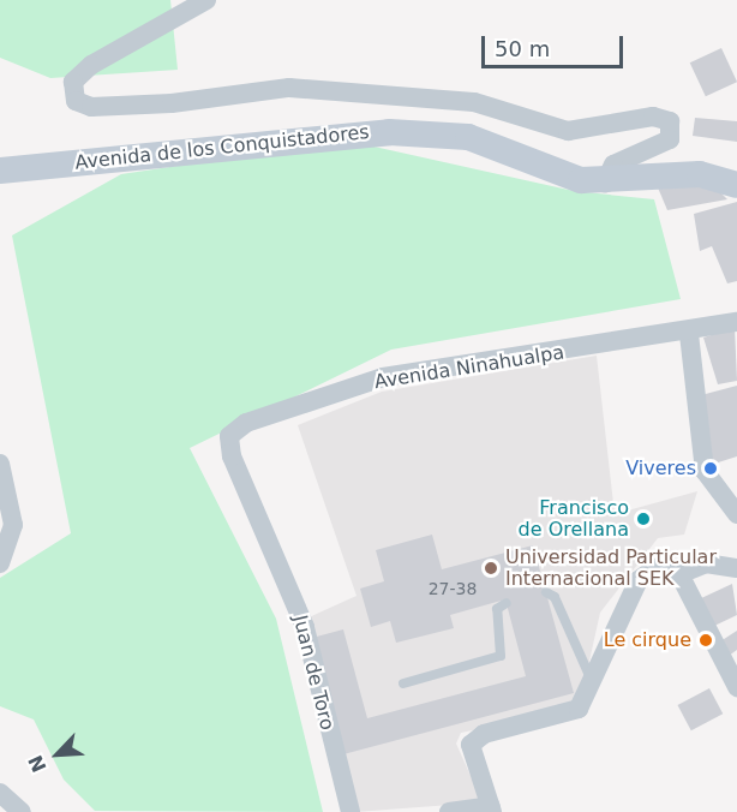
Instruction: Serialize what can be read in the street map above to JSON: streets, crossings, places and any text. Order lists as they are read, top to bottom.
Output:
{
  "streets": {
    "street": ["Avenida de los Conquistadores", "Avenida Ninahualpa", "Juan de Toro"]
  },
  "crossings": [
    ["Avenida Ninahualpa", "Juan de Toro"]
  ],
  "places": [
    "Viveres",
    "Francisco de Orellana",
    "Universidad Particular Internacional SEK",
    "Le cirque"
  ],
  "house_numbers": ["27-38"],
  "scale_bar": "50 m",
  "north": "bottom left"
}
